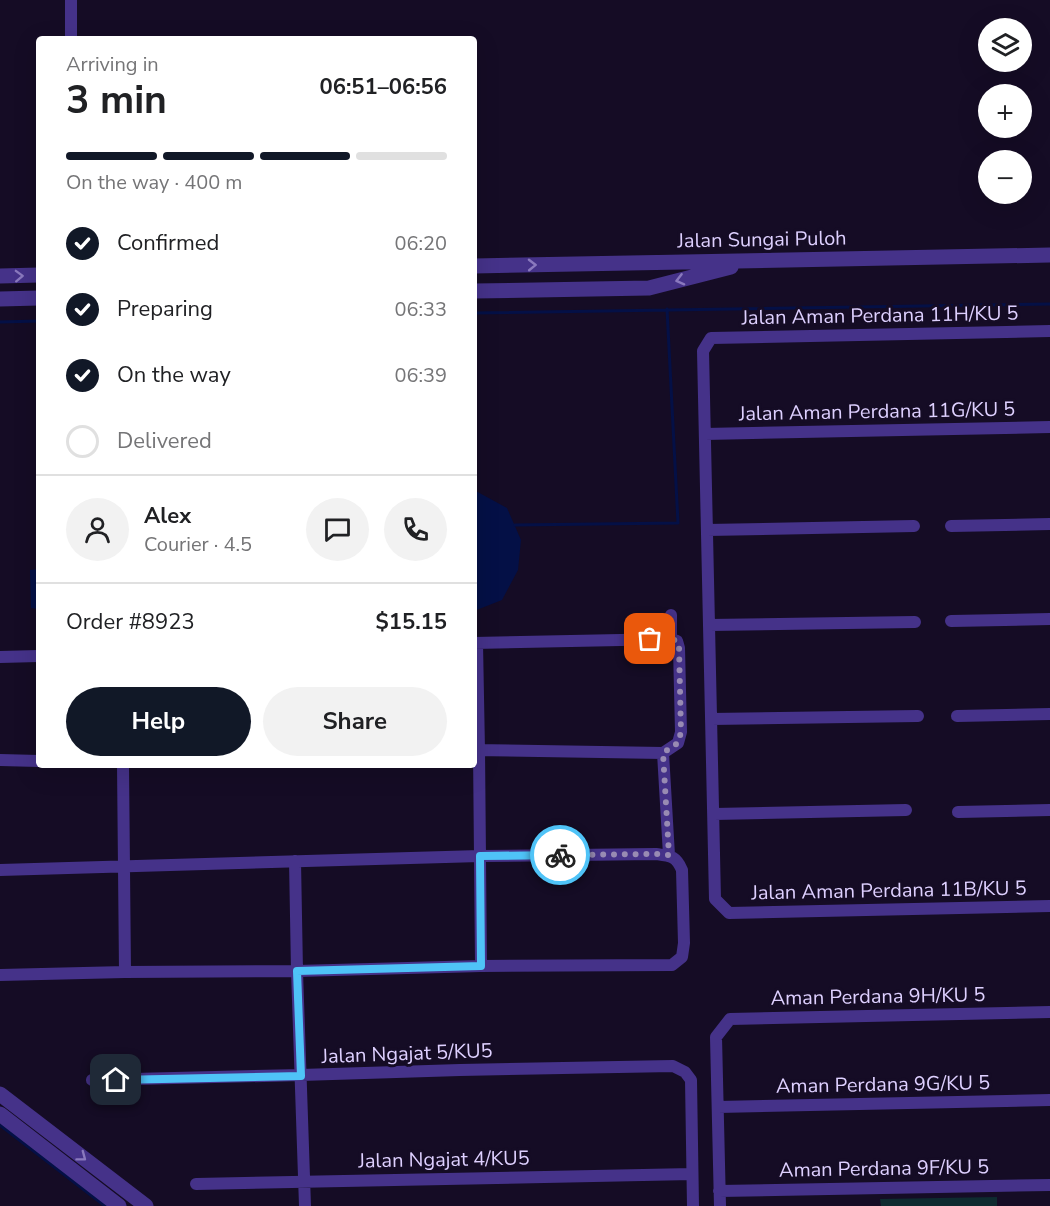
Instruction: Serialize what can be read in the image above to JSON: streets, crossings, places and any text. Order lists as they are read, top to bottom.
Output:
{
  "streets": {
    "street": [
      "Jalan Sungai Puloh",
      "Jalan Aman Perdana 11H/KU 5",
      "Jalan Aman Perdana 11G/KU 5",
      "Jalan Aman Perdana 11B/KU 5",
      "Aman Perdana 9H/KU 5",
      "Jalan Ngajat 5/KU5",
      "Aman Perdana 9G/KU 5",
      "Jalan Ngajat 4/KU5",
      "Aman Perdana 9F/KU 5"
    ]
  },
  "crossings": [
    ["Jalan Aman Perdana 11H/KU 5", "Jalan Aman Perdana 11G/KU 5"],
    ["Aman Perdana 9H/KU 5", "Aman Perdana 9G/KU 5"],
    ["Jalan Ngajat 5/KU5", "Jalan Ngajat 4/KU5"]
  ],
  "page": {
    "map_buttons": ["+", "−"],
    "heading": ["3 min", "Arriving in", "06:51–06:56"],
    "panel": [
      "Alex",
      "Courier · 4.5",
      "Order #8923",
      "$15.15"
    ],
    "bar": "On the way · 400 m",
    "list": [
      ["Confirmed", "06:20"],
      ["Preparing", "06:33"],
      ["On the way", "06:39"],
      "Delivered"
    ],
    "buttons": ["Help", "Share"]
  }
}
